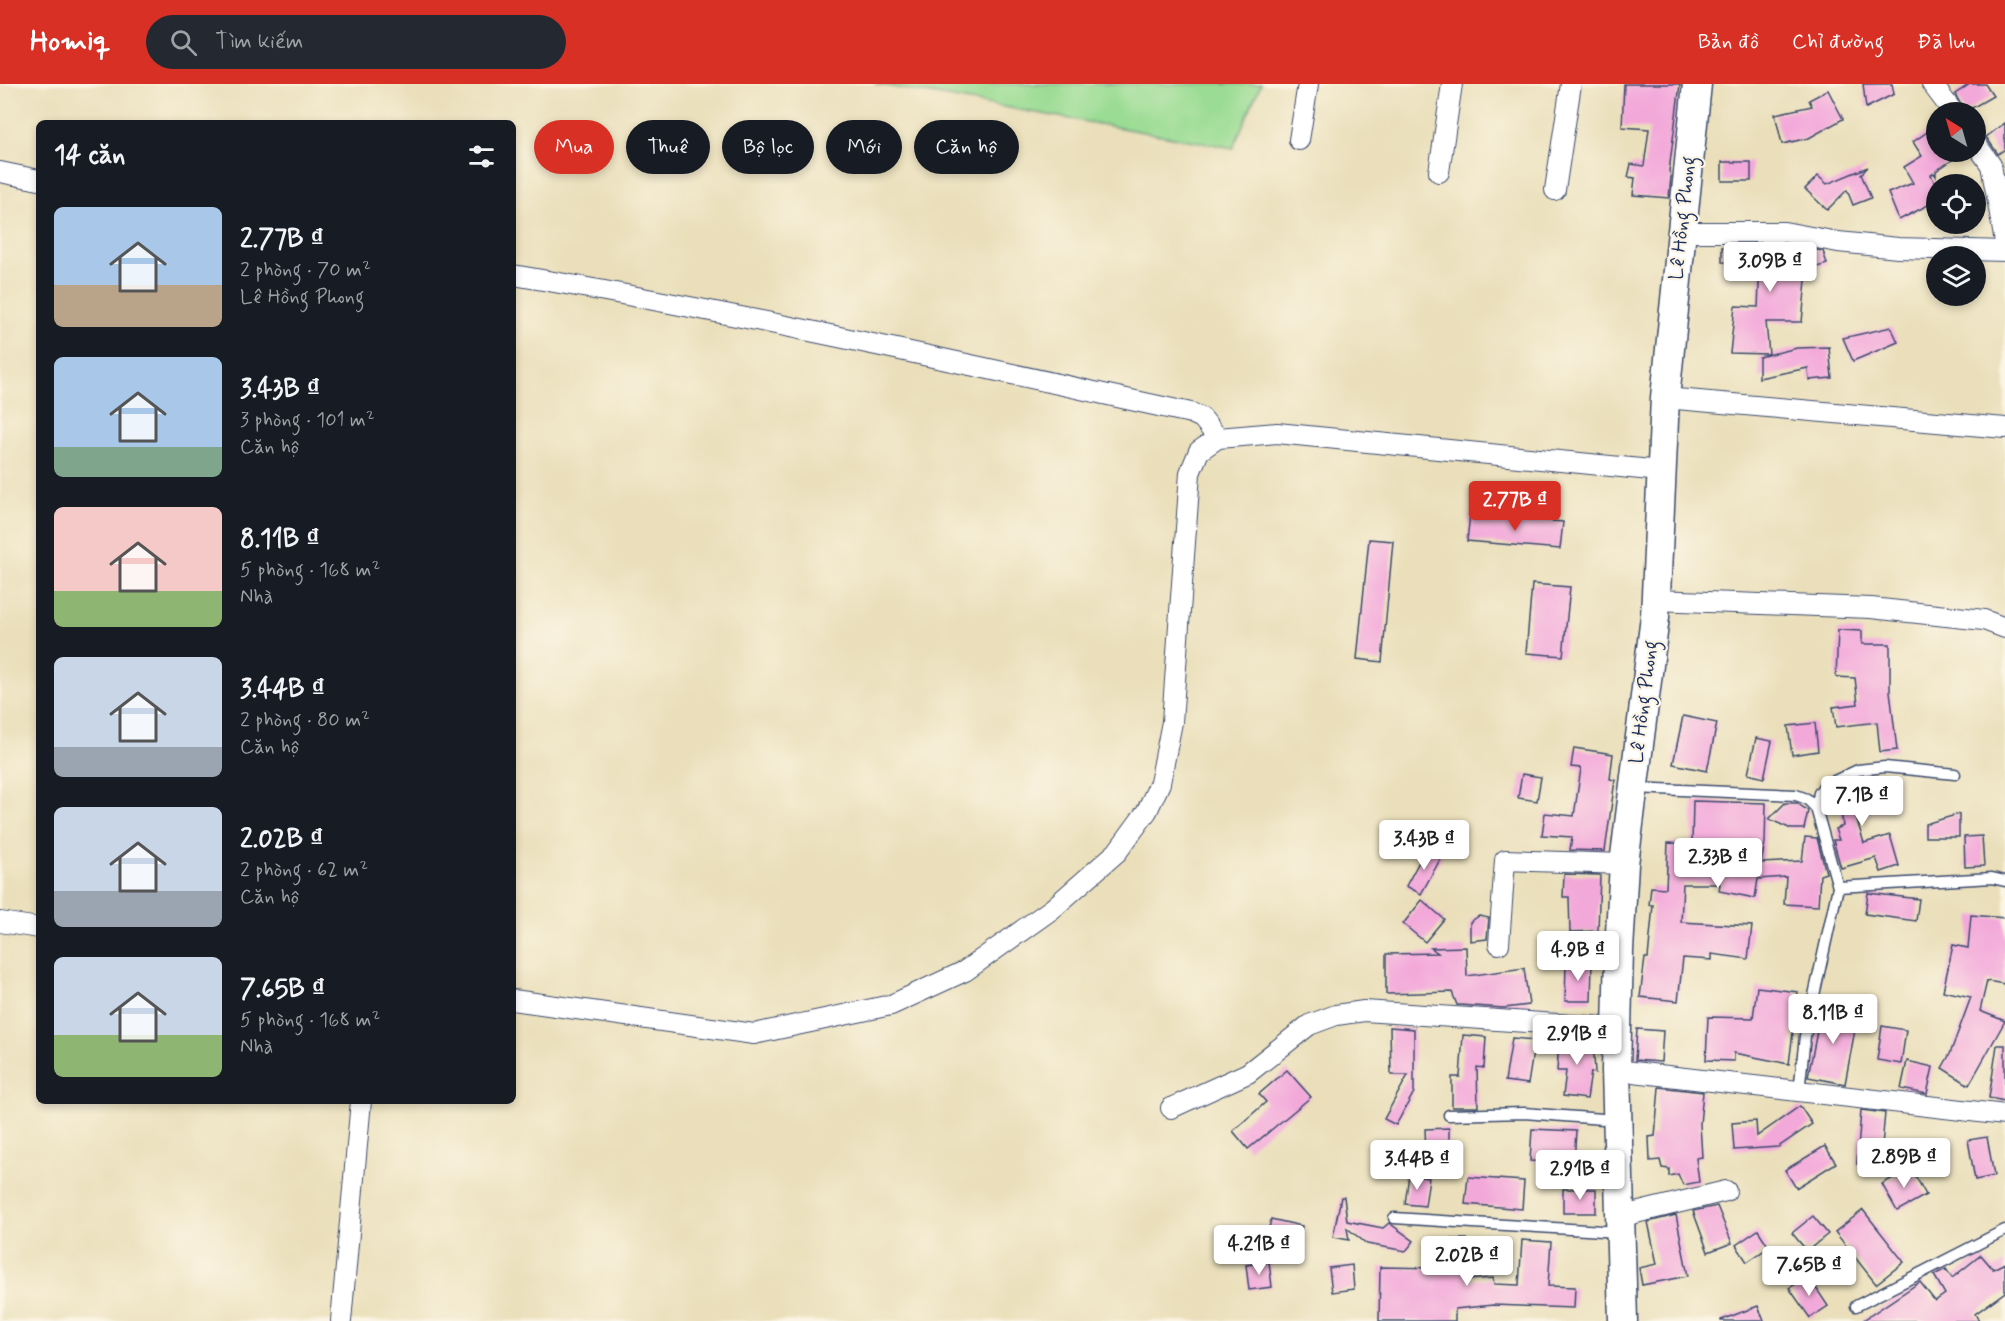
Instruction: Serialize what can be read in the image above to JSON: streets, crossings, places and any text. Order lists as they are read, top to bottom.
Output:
{
  "streets": {
    "street": ["Lê Hồng Phong"]
  },
  "north": "top left",
  "page": {
    "header": "Homiq",
    "search": "Tìm kiếm",
    "nav": ["Bản đồ", "Chỉ đường", "Đã lưu"],
    "chip": [
      "Mua",
      "Thuê",
      "Bộ lọc",
      "Mới",
      "Căn hộ"
    ],
    "heading": "14 căn",
    "list": [
      {
        "name": "2.77B ₫",
        "note": "2 phòng · 70 m² · Lê Hồng Phong"
      },
      {
        "name": "3.43B ₫",
        "note": "3 phòng · 101 m² · Căn hộ"
      },
      {
        "name": "8.11B ₫",
        "note": "5 phòng · 168 m² · Nhà"
      },
      {
        "name": "3.44B ₫",
        "note": "2 phòng · 80 m² · Căn hộ"
      },
      {
        "name": "2.02B ₫",
        "note": "2 phòng · 62 m² · Căn hộ"
      },
      {
        "name": "7.65B ₫",
        "note": "5 phòng · 168 m² · Nhà"
      }
    ],
    "price": [
      "3.09B ₫",
      "2.77B ₫",
      "7.1B ₫",
      "3.43B ₫",
      "2.33B ₫",
      "4.9B ₫",
      "8.11B ₫",
      "2.91B ₫",
      "2.89B ₫",
      "3.44B ₫",
      "2.91B ₫",
      "4.21B ₫",
      "2.02B ₫",
      "7.65B ₫"
    ]
  }
}
